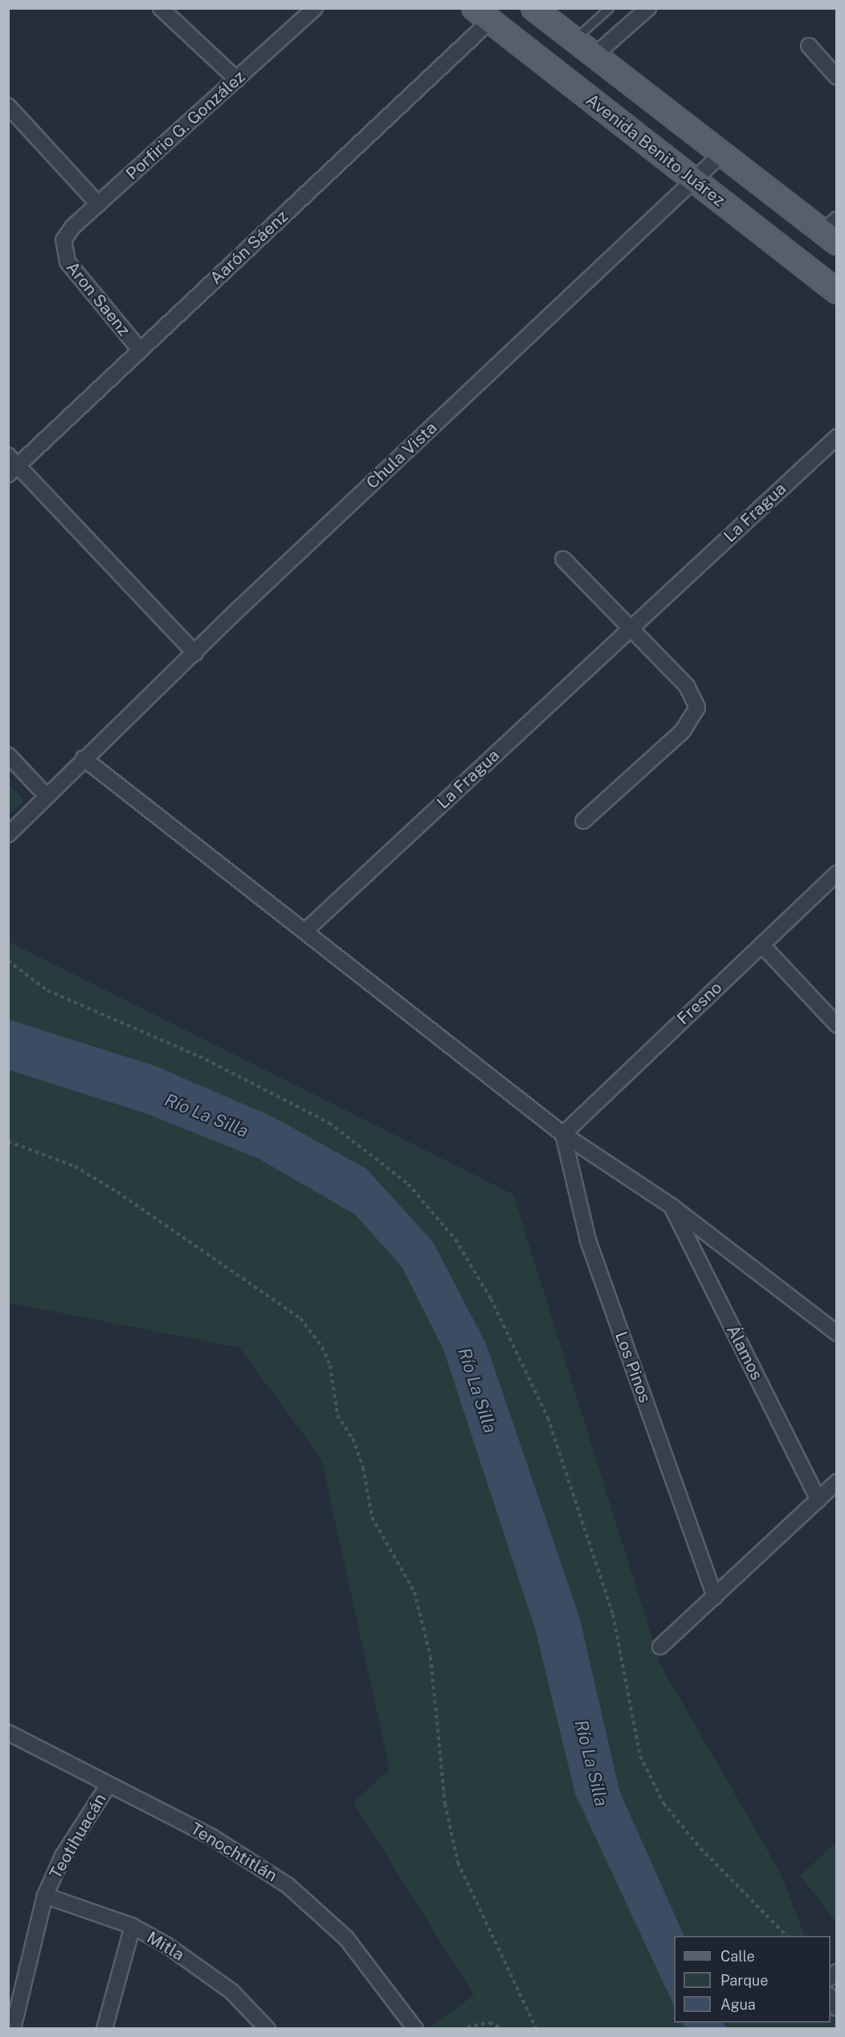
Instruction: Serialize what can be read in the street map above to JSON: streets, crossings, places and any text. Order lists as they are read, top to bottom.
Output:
{
  "streets": {
    "main road": ["Avenida Benito Juárez"],
    "street": [
      "Porfirio G. González",
      "Aarón Sáenz",
      "Aron Saenz",
      "Chula Vista",
      "La Fragua",
      "Fresno",
      "Álamos",
      "Los Pinos",
      "Teotihuacán",
      "Tenochtitlán",
      "Mitla"
    ]
  },
  "crossings": [
    ["Porfirio G. González", "Aron Saenz"],
    ["Avenida Benito Juárez", "Aarón Sáenz"],
    ["Avenida Benito Juárez", "Chula Vista"],
    ["Aarón Sáenz", "Aron Saenz"],
    ["Fresno", "Los Pinos"],
    ["Teotihuacán", "Tenochtitlán"],
    ["Teotihuacán", "Mitla"]
  ],
  "water": ["Río La Silla"],
  "legend": ["Calle", "Parque", "Agua"]
}
